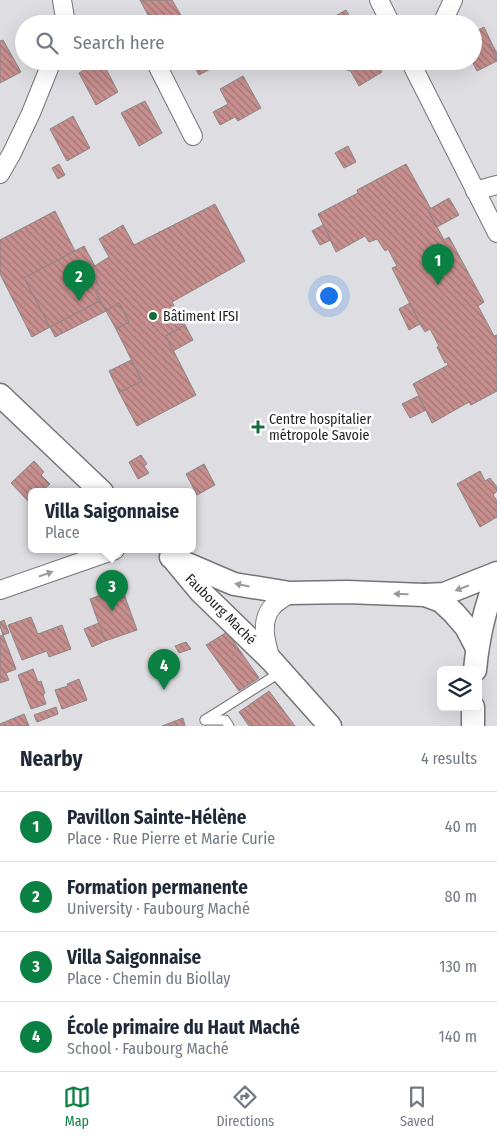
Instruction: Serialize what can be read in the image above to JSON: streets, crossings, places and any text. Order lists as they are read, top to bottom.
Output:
{
  "streets": {
    "street": ["Faubourg Maché"]
  },
  "one_way": ["Faubourg Maché"],
  "places": {
    "other": ["Bâtiment IFSI"],
    "health": ["Centre hospitalier métropole Savoie"]
  },
  "page": {
    "search": "Search here",
    "pins": [
      "1",
      "2",
      "3",
      "4"
    ],
    "popup": ["Villa Saigonnaise", "Place"],
    "heading": ["Nearby", "4 results"],
    "list": [
      {
        "mark": "1",
        "name": "Pavillon Sainte-Hélène",
        "note": "Place · Rue Pierre et Marie Curie",
        "value": "40 m"
      },
      {
        "mark": "2",
        "name": "Formation permanente",
        "note": "University · Faubourg Maché",
        "value": "80 m"
      },
      {
        "mark": "3",
        "name": "Villa Saigonnaise",
        "note": "Place · Chemin du Biollay",
        "value": "130 m"
      },
      {
        "mark": "4",
        "name": "École primaire du Haut Maché",
        "note": "School · Faubourg Maché",
        "value": "140 m"
      }
    ],
    "nav": ["Map", "Directions", "Saved"]
  }
}
